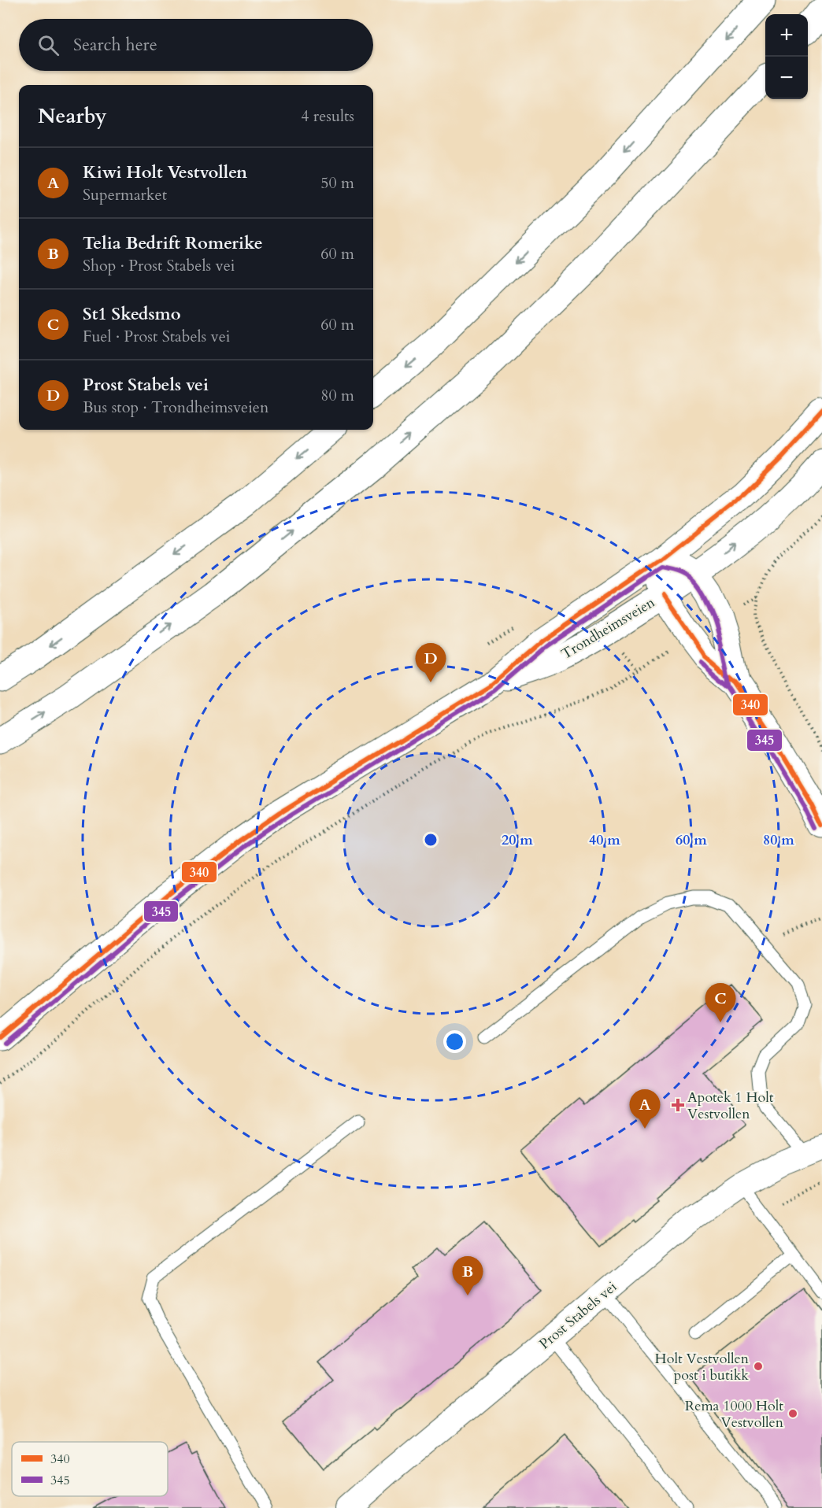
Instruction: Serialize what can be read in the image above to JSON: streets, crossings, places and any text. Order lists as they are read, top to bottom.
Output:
{
  "streets": {
    "main road": ["Trondheimsveien"],
    "street": ["Prost Stabels vei"]
  },
  "places": {
    "health": ["Apotek 1 Holt Vestvollen"],
    "other": ["Holt Vestvollen post i butikk", "Rema 1000 Holt Vestvollen"]
  },
  "lines": ["transit line 340", "transit line 345"],
  "legend": ["340", "345"],
  "page": {
    "map_buttons": ["+", "−"],
    "search": "Search here",
    "heading": ["Nearby", "4 results"],
    "list": [
      {
        "mark": "A",
        "name": "Kiwi Holt Vestvollen",
        "note": "Supermarket",
        "value": "50 m"
      },
      {
        "mark": "B",
        "name": "Telia Bedrift Romerike",
        "note": "Shop · Prost Stabels vei",
        "value": "60 m"
      },
      {
        "mark": "C",
        "name": "St1 Skedsmo",
        "note": "Fuel · Prost Stabels vei",
        "value": "60 m"
      },
      {
        "mark": "D",
        "name": "Prost Stabels vei",
        "note": "Bus stop · Trondheimsveien",
        "value": "80 m"
      }
    ],
    "pins": [
      "D",
      "C",
      "A",
      "B"
    ]
  },
  "rings": [
    "20 m",
    "40 m",
    "60 m",
    "80 m"
  ]
}
